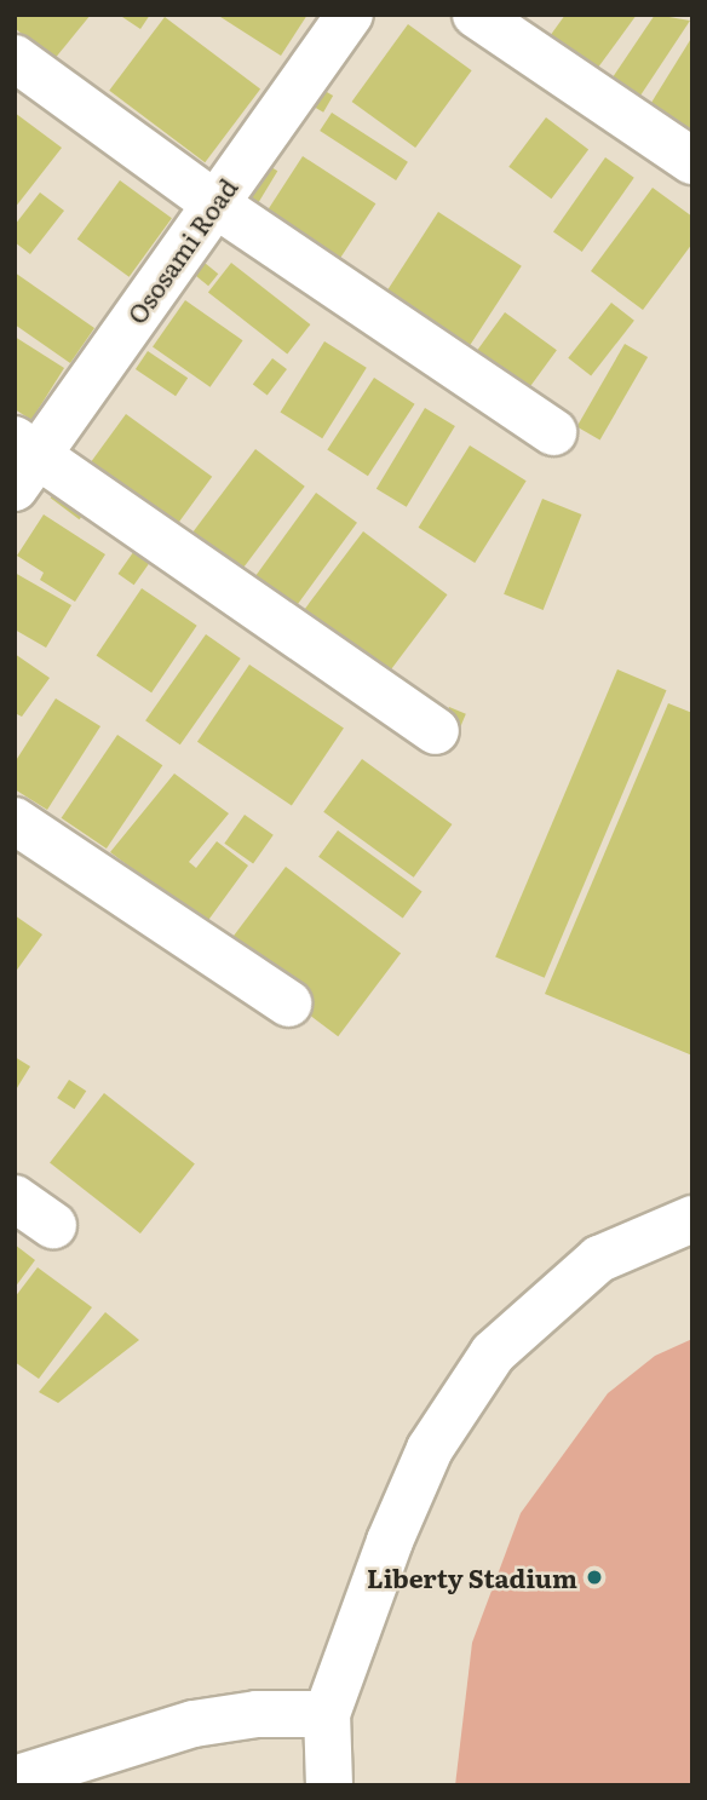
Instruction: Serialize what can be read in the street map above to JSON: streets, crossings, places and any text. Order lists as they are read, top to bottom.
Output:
{
  "streets": {
    "street": ["Ososami Road"]
  },
  "places": ["Liberty Stadium"]
}
